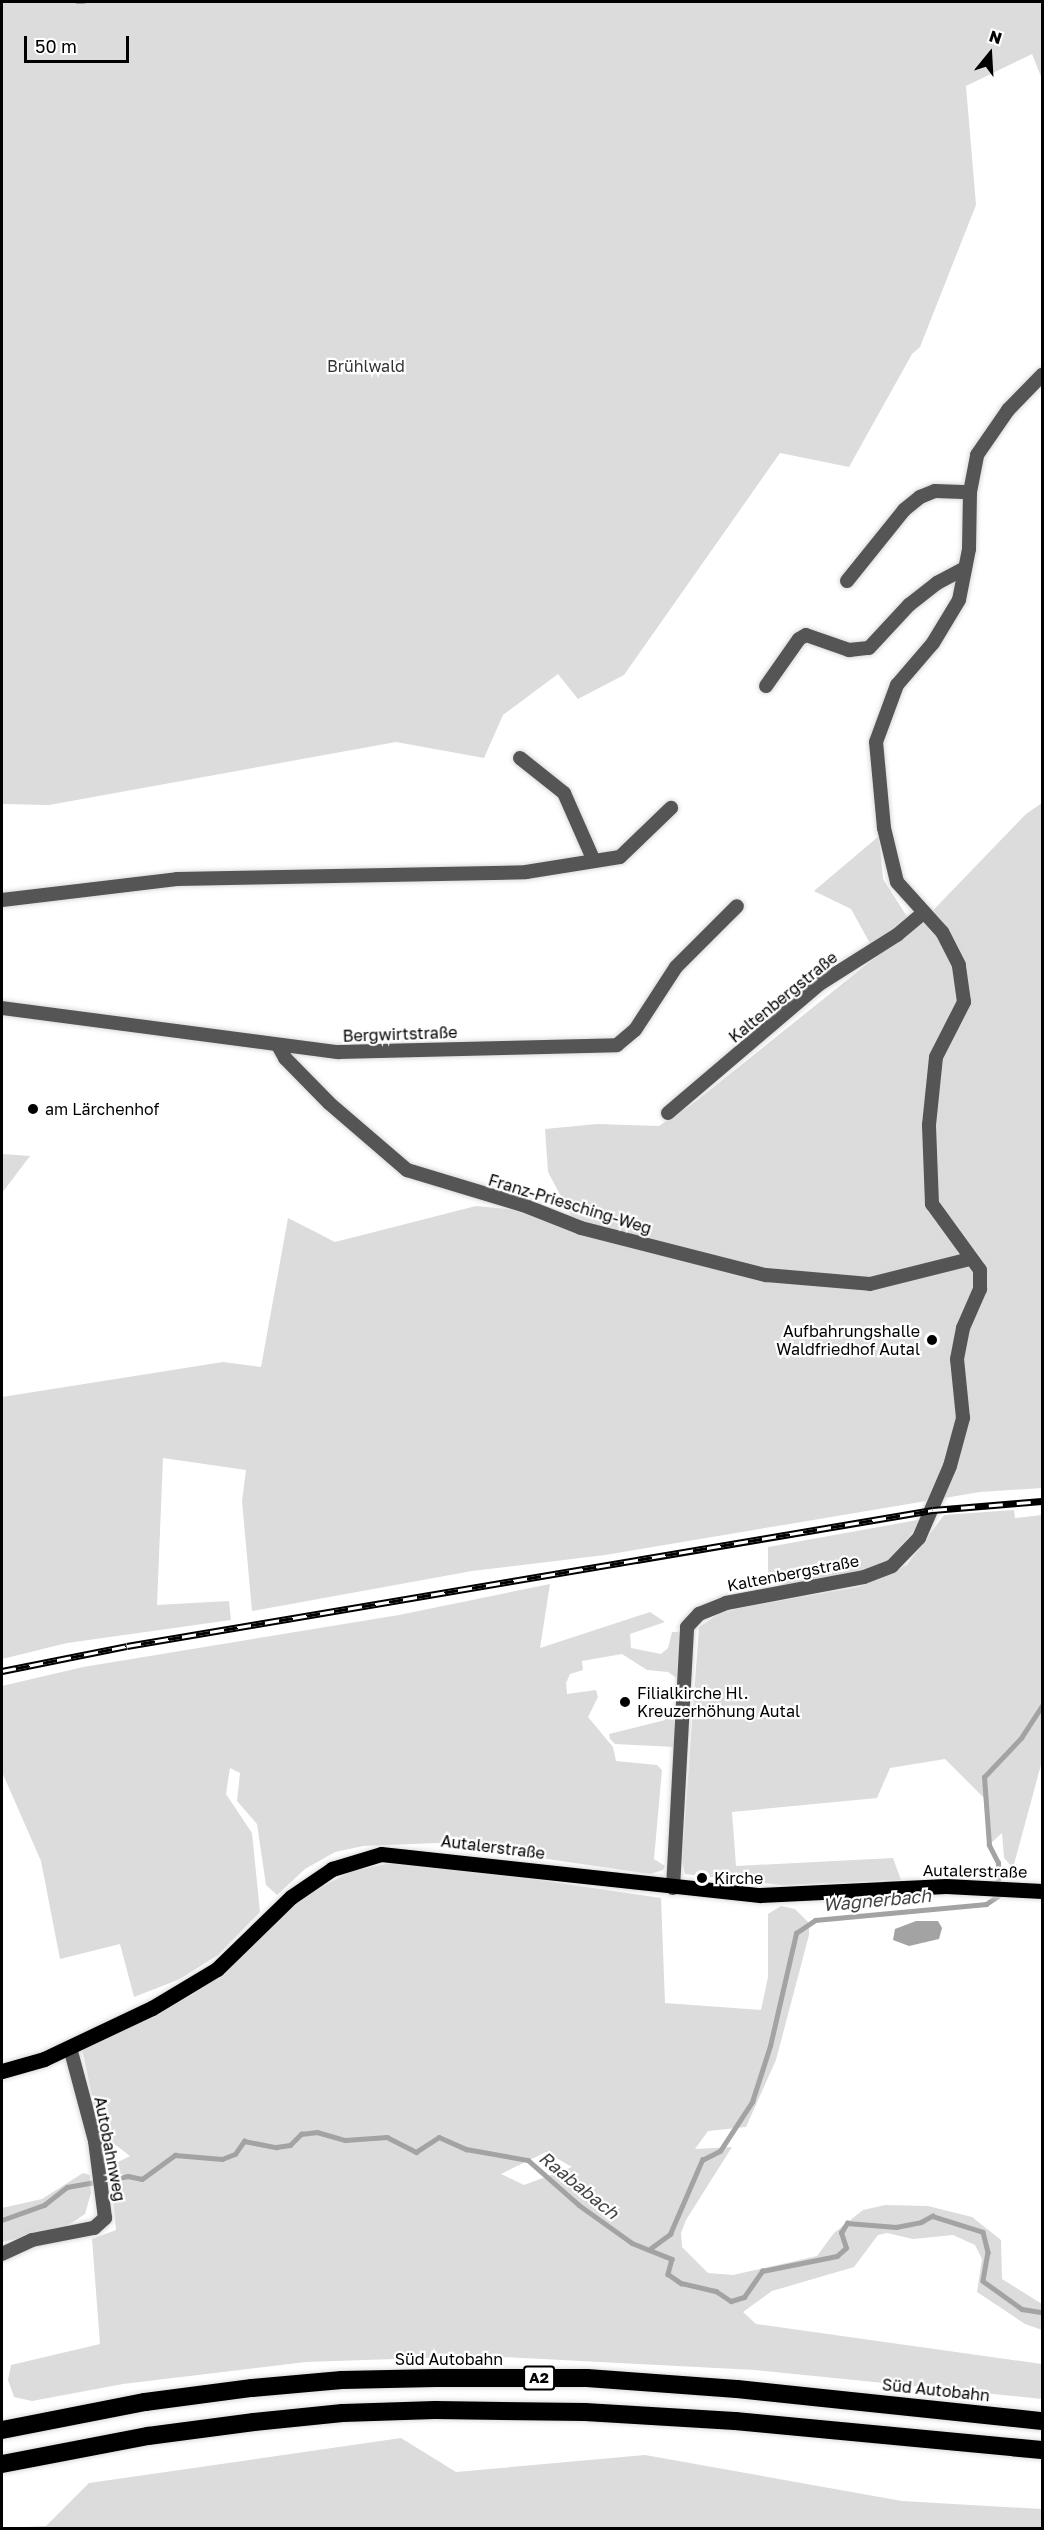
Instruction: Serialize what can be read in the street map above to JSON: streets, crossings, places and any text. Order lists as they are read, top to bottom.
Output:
{
  "streets": {
    "highway": ["Süd Autobahn", "A2"],
    "main road": ["Autalerstraße"],
    "street": [
      "Kaltenbergstraße",
      "Bergwirtstraße",
      "Franz-Priesching-Weg",
      "Autobahnweg"
    ]
  },
  "crossings": [
    ["Kaltenbergstraße", "Franz-Priesching-Weg"],
    ["Kaltenbergstraße", "Autalerstraße"],
    ["Bergwirtstraße", "Franz-Priesching-Weg"],
    ["Autalerstraße", "Autobahnweg"]
  ],
  "water": ["Wagnerbach", "Raababach"],
  "parks": ["Brühlwald"],
  "places": [
    "am Lärchenhof",
    "Aufbahrungshalle Waldfriedhof Autal",
    "Filialkirche Hl. Kreuzerhöhung Autal",
    "Kirche"
  ],
  "scale_bar": "50 m",
  "north": "top"
}
